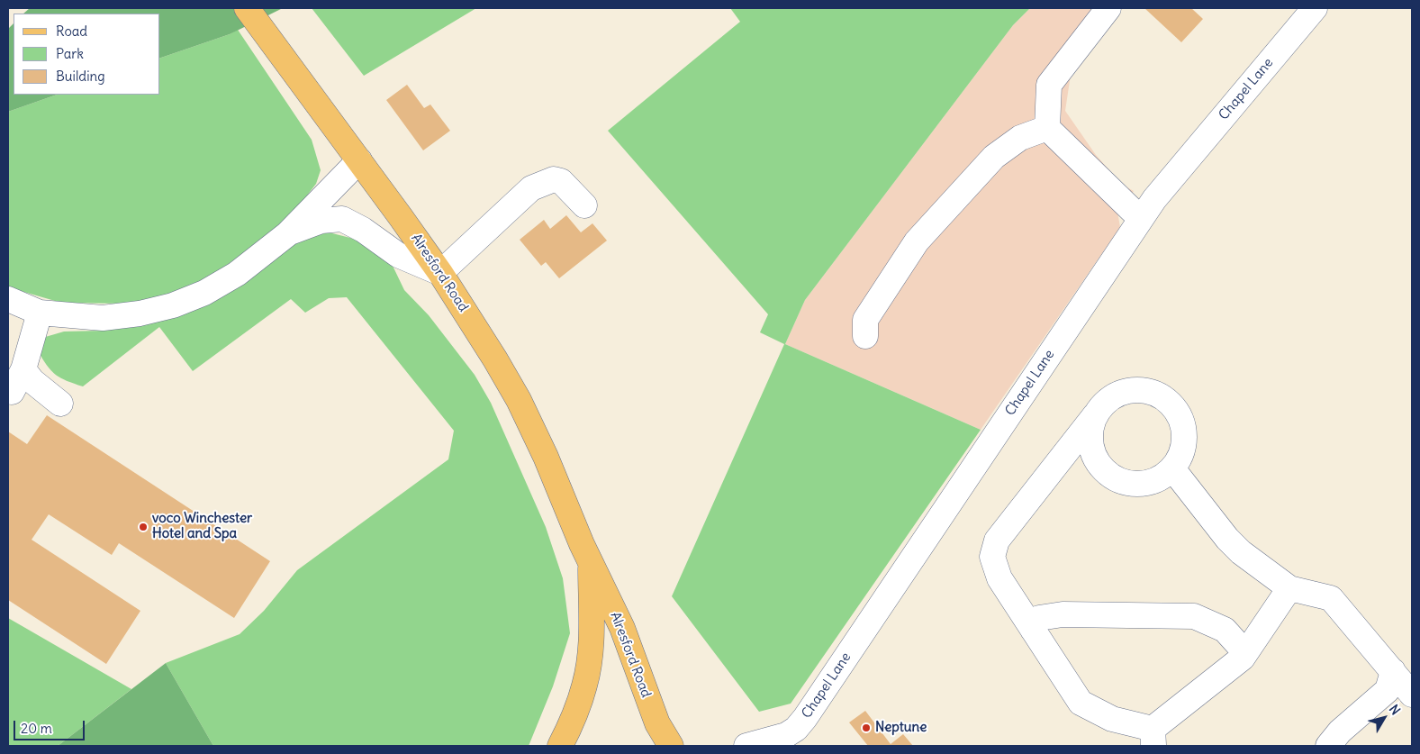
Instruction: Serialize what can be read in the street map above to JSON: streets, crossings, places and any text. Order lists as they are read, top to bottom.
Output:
{
  "streets": {
    "main road": ["Alresford Road"],
    "street": ["Chapel Lane"]
  },
  "places": ["voco Winchester Hotel and Spa", "Neptune"],
  "legend": ["Road", "Park", "Building"],
  "scale_bar": "20 m",
  "north": "top right"
}
